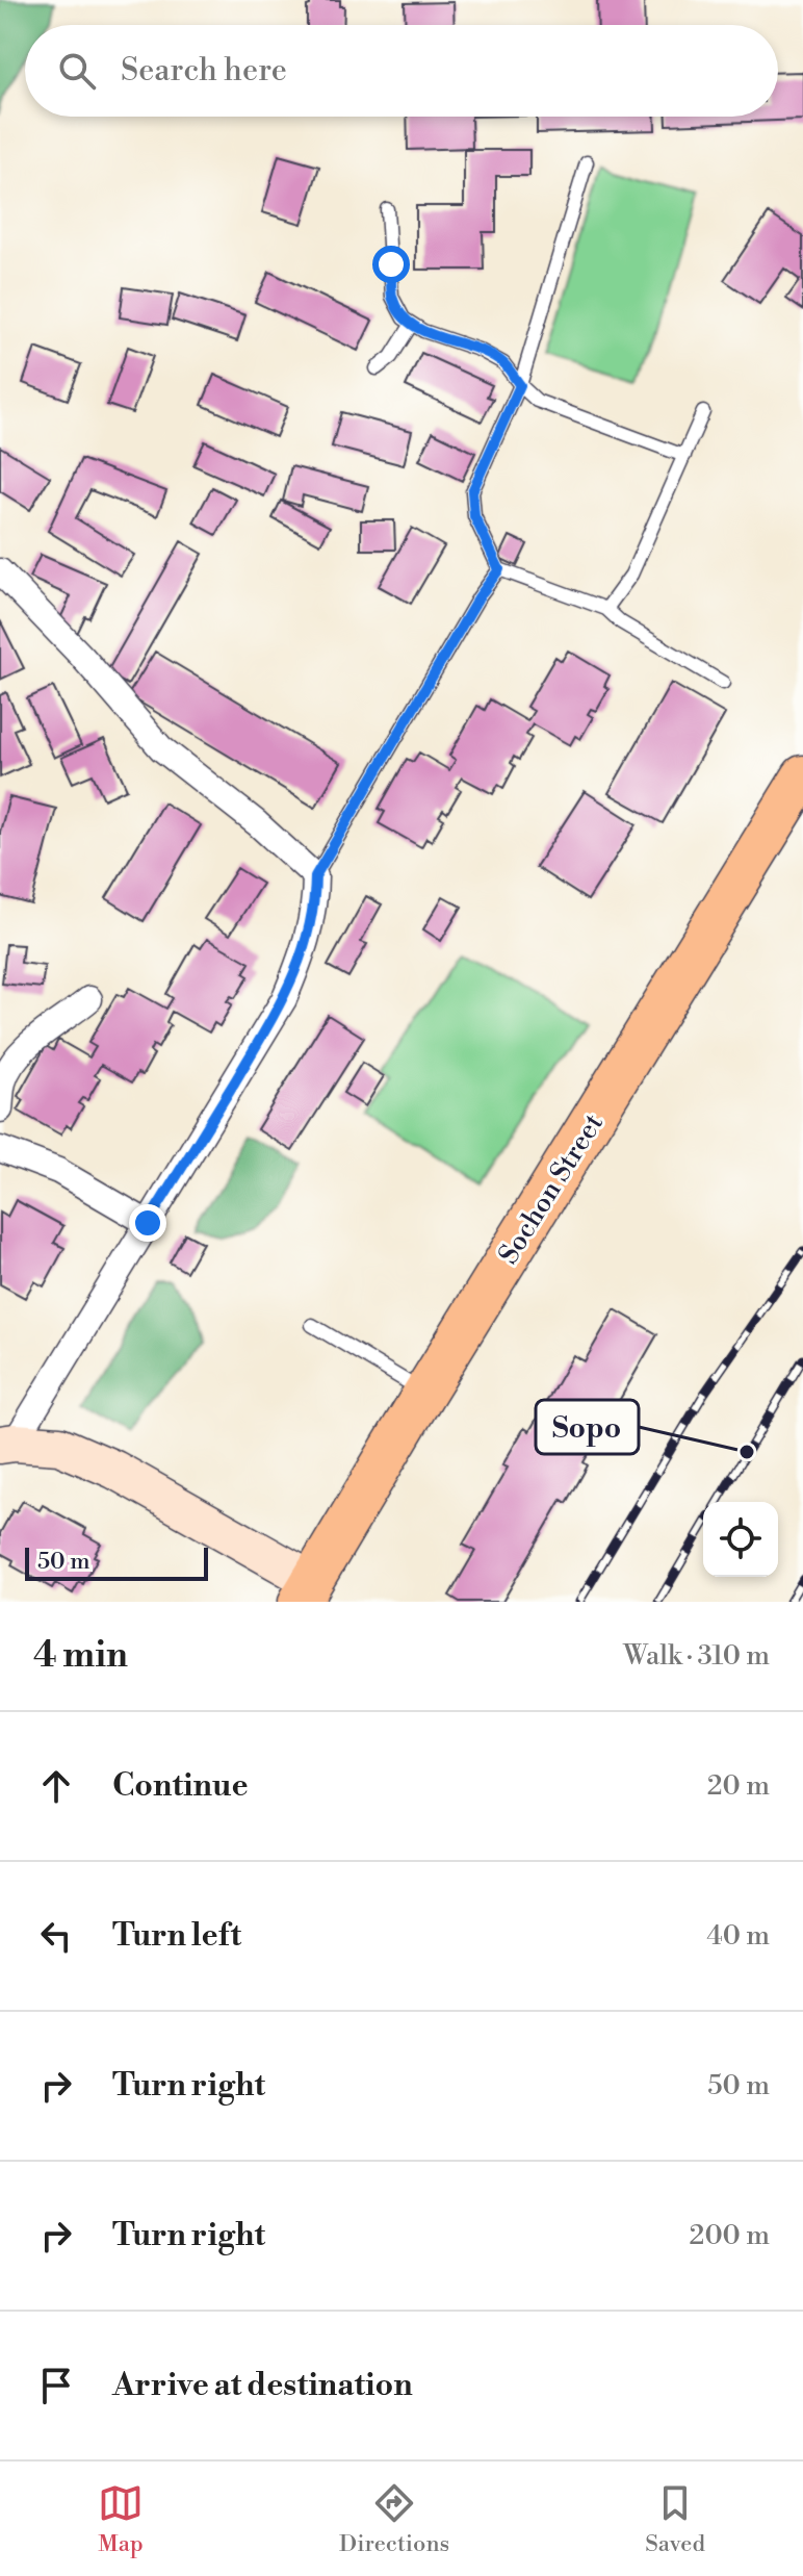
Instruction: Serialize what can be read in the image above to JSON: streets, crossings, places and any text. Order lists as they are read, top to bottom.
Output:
{
  "streets": {
    "main road": ["Sochon Street"]
  },
  "places": ["Sopo"],
  "scale_bar": "50 m",
  "page": {
    "search": "Search here",
    "scale": "50 m",
    "heading": ["4 min", "Walk · 310 m"],
    "list": [
      ["Continue", "20 m"],
      ["Turn left", "40 m"],
      ["Turn right", "50 m"],
      ["Turn right", "200 m"],
      "Arrive at destination"
    ],
    "nav": ["Map", "Directions", "Saved"]
  }
}
